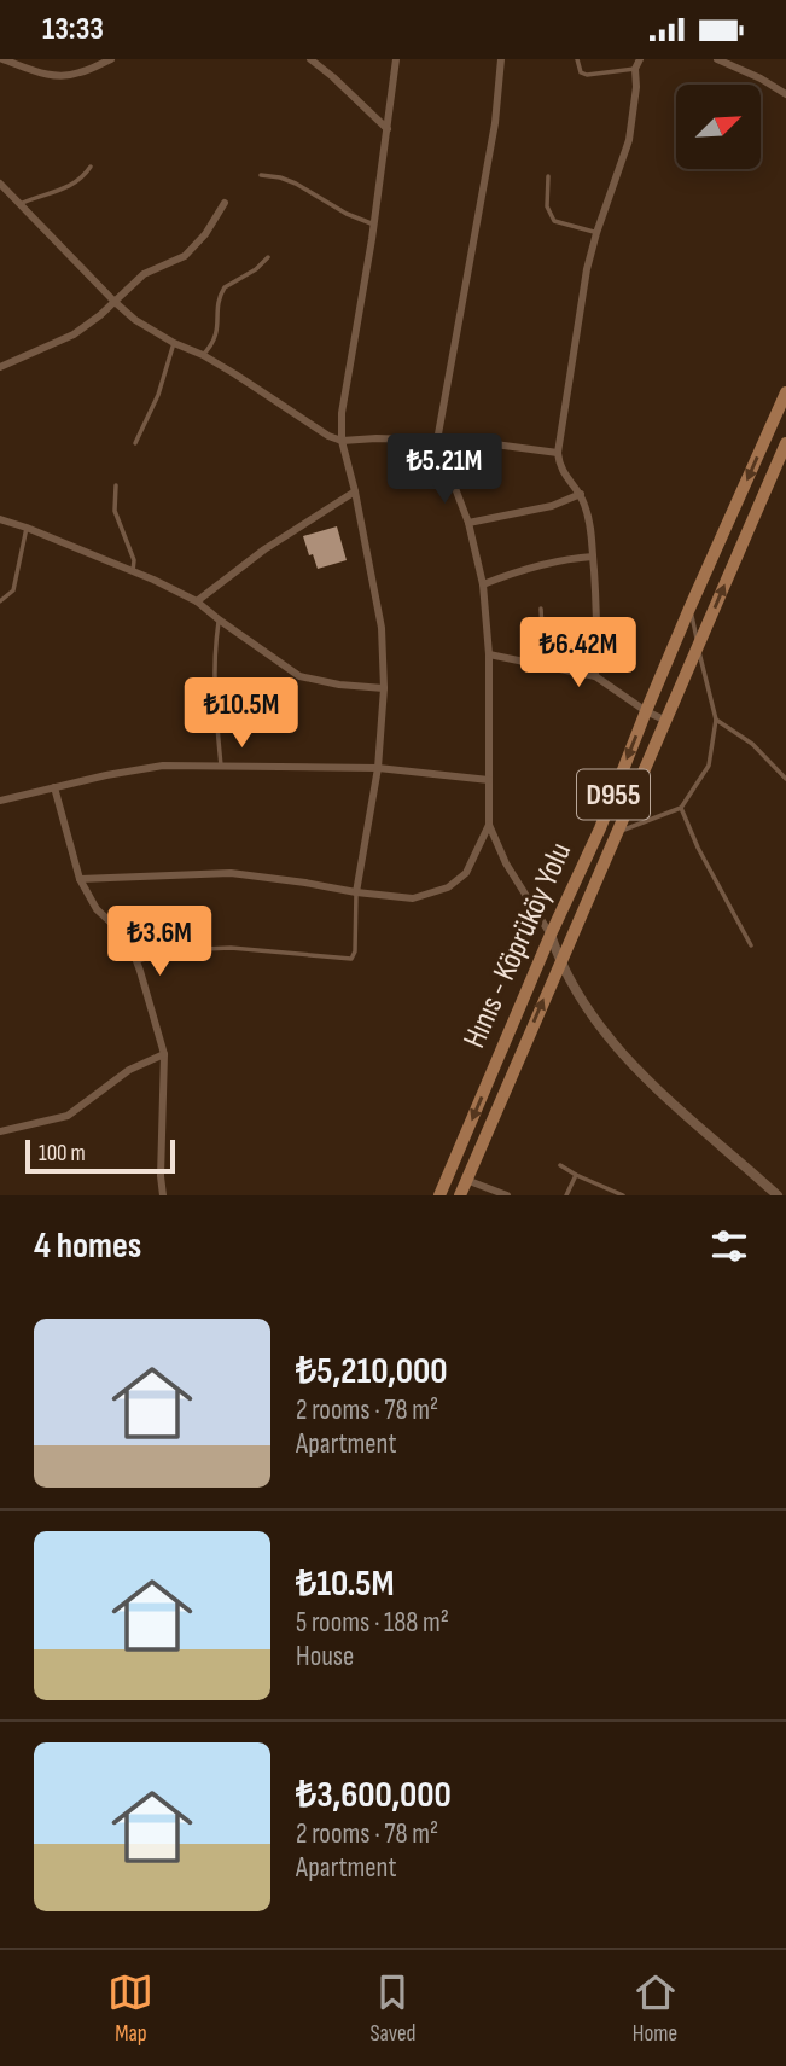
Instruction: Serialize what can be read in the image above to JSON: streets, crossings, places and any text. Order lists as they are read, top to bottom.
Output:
{
  "streets": {
    "main road": ["D955", "Hınıs - Köprüköy Yolu"]
  },
  "scale_bar": "100 m",
  "north": "top right",
  "page": {
    "status": "13:33",
    "price": [
      "₺5.21M",
      "₺6.42M",
      "₺10.5M",
      "₺3.6M"
    ],
    "scale": "100 m",
    "heading": "4 homes",
    "list": [
      {
        "name": "₺5,210,000",
        "note": "2 rooms · 78 m² · Apartment"
      },
      {
        "name": "₺10.5M",
        "note": "5 rooms · 188 m² · House"
      },
      {
        "name": "₺3,600,000",
        "note": "2 rooms · 78 m² · Apartment"
      }
    ],
    "tabs": ["Map", "Saved", "Home"]
  }
}
